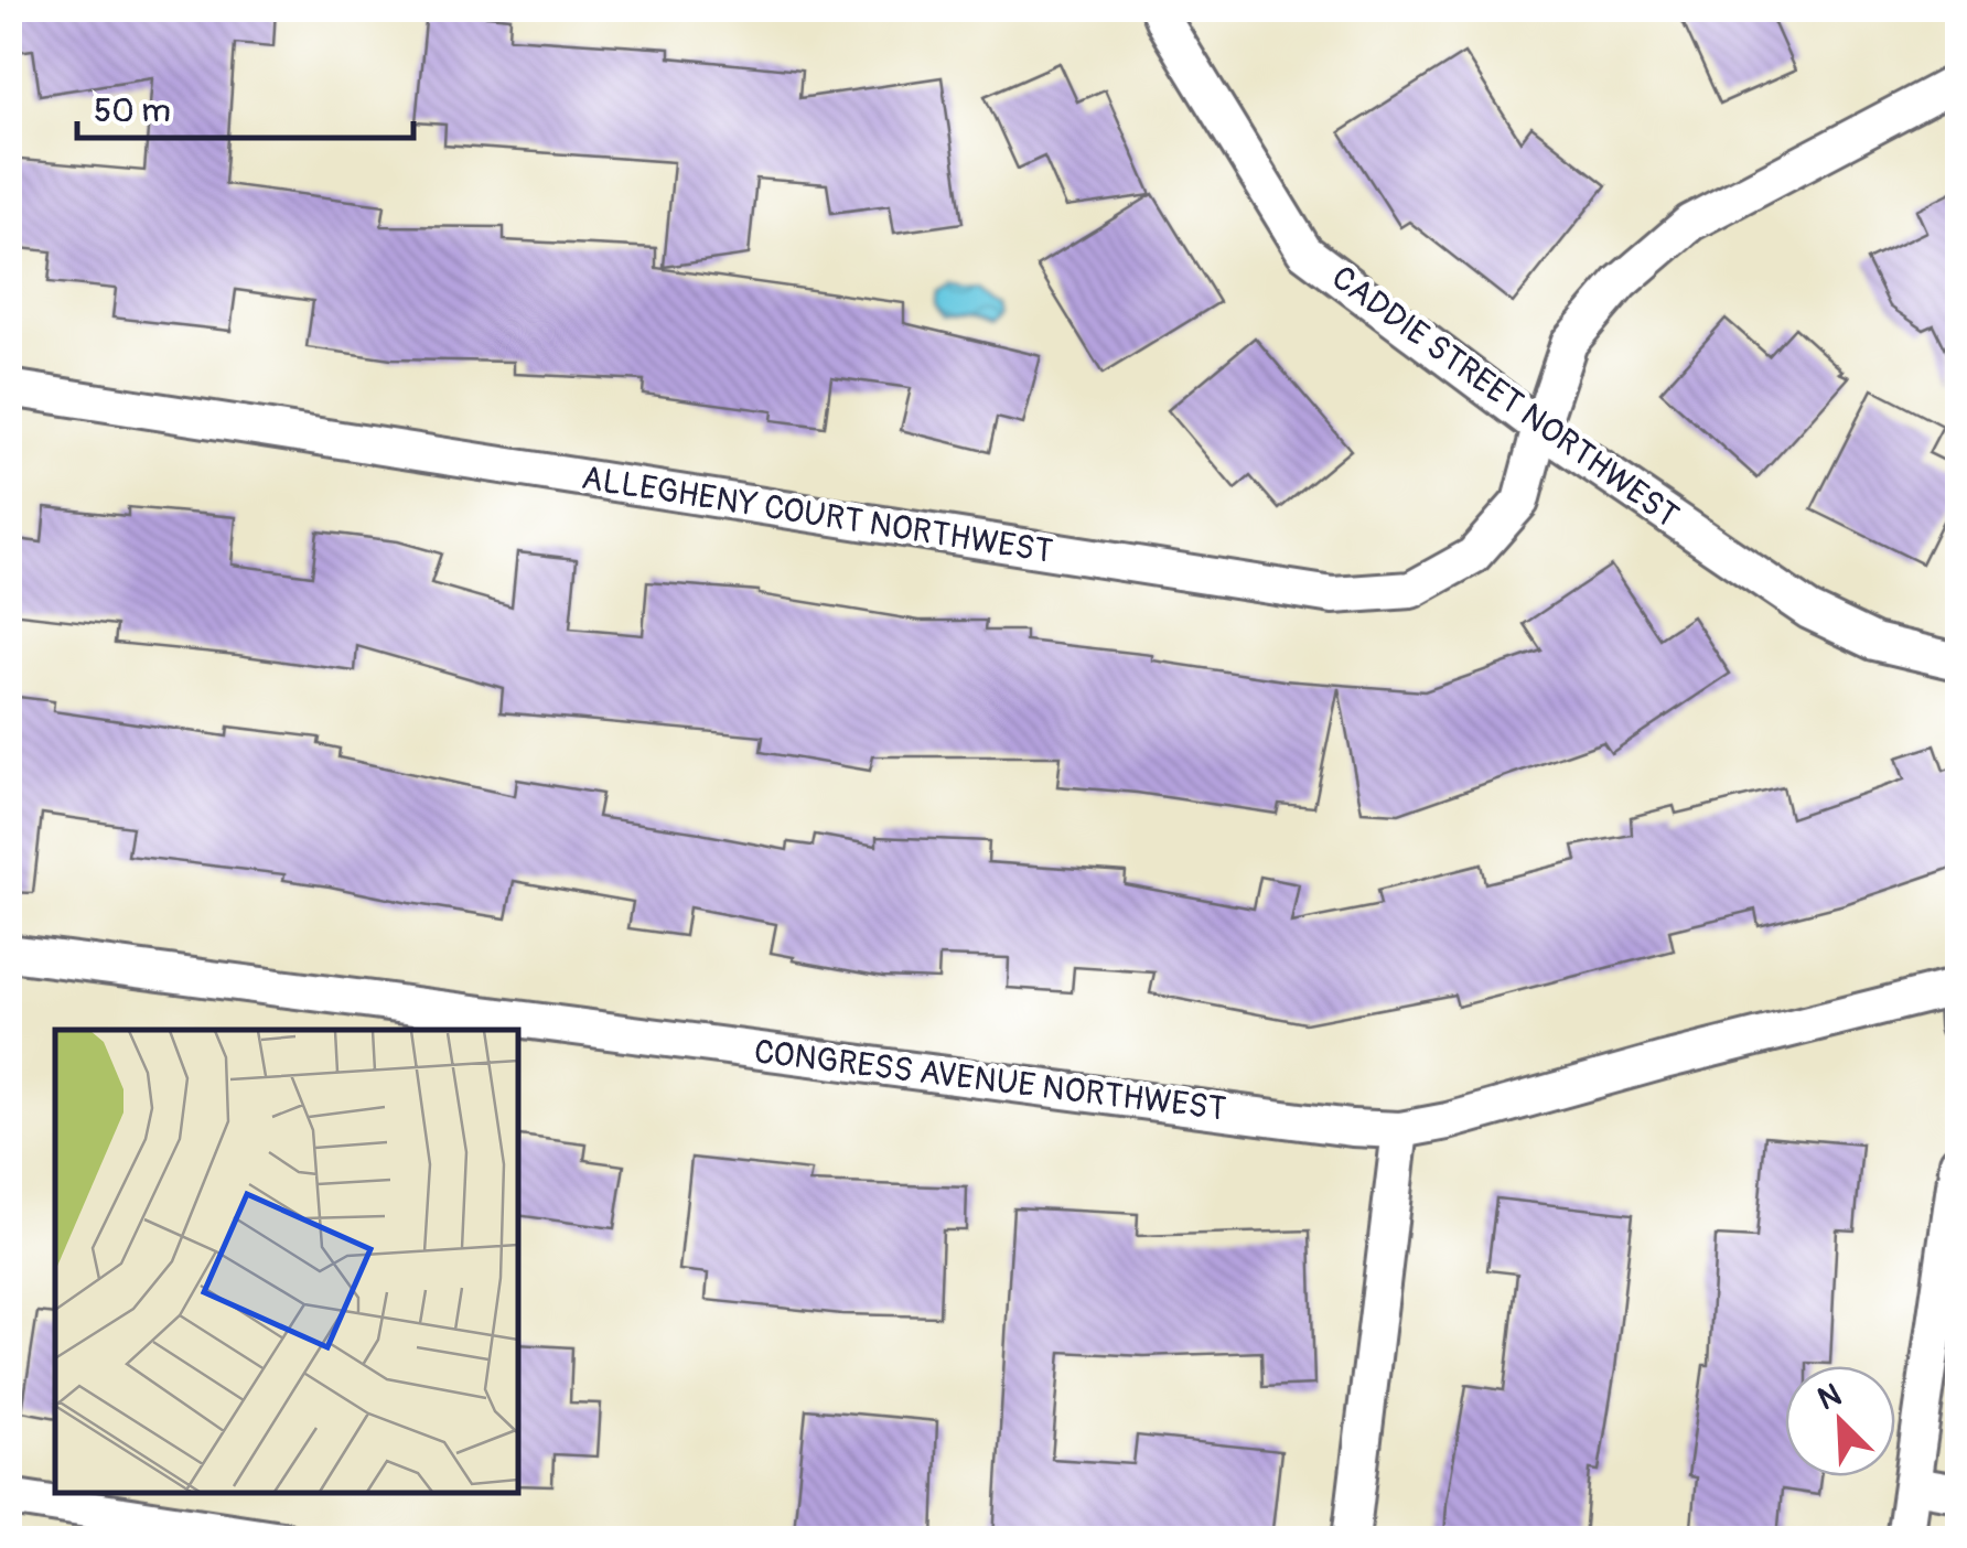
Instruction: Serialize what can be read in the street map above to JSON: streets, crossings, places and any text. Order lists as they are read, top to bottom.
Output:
{
  "streets": {
    "street": ["CADDIE STREET NORTHWEST", "ALLEGHENY COURT NORTHWEST", "CONGRESS AVENUE NORTHWEST"]
  },
  "crossings": [
    ["CADDIE STREET NORTHWEST", "ALLEGHENY COURT NORTHWEST"]
  ],
  "scale_bar": "50 m",
  "north": "top left"
}
